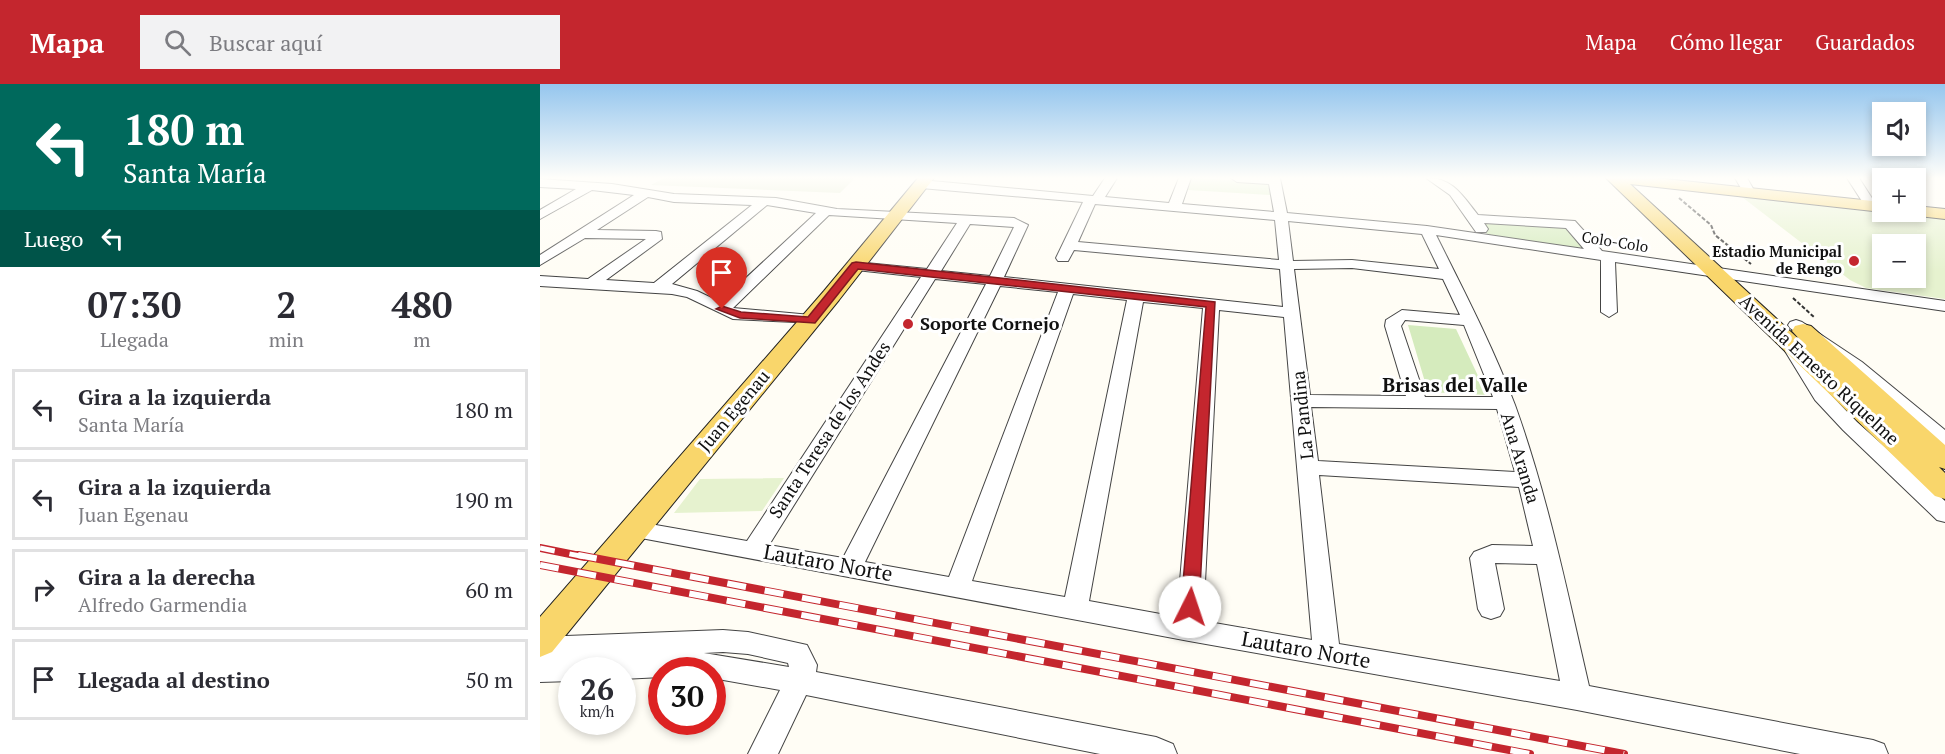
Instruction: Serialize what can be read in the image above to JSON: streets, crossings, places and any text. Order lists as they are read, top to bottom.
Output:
{
  "streets": {
    "main road": ["Avenida Ernesto Riquelme", "Juan Egenau"],
    "street": [
      "Colo-Colo",
      "La Pandina",
      "Santa Teresa de los Andes",
      "Ana Aranda",
      "Lautaro Norte"
    ]
  },
  "crossings": [
    ["Colo-Colo", "Avenida Ernesto Riquelme"],
    ["Colo-Colo", "La Pandina"],
    ["Colo-Colo", "Ana Aranda"],
    ["Juan Egenau", "Lautaro Norte"],
    ["La Pandina", "Lautaro Norte"],
    ["Santa Teresa de los Andes", "Lautaro Norte"],
    ["Ana Aranda", "Lautaro Norte"]
  ],
  "districts": ["Brisas del Valle"],
  "places": ["Estadio Municipal de Rengo", "Soporte Cornejo"],
  "page": {
    "header": "Mapa",
    "search": "Buscar aquí",
    "nav": ["Mapa", "Cómo llegar", "Guardados"],
    "turn": ["180 m", "Santa María"],
    "map_buttons": ["+", "−"],
    "then": "Luego",
    "eta": [
      "07:30",
      "Llegada",
      "2",
      "min",
      "480",
      "m"
    ],
    "list": [
      {
        "name": "Gira a la izquierda",
        "note": "Santa María",
        "value": "180 m"
      },
      {
        "name": "Gira a la izquierda",
        "note": "Juan Egenau",
        "value": "190 m"
      },
      {
        "name": "Gira a la derecha",
        "note": "Alfredo Garmendia",
        "value": "60 m"
      },
      {
        "name": "Llegada al destino",
        "value": "50 m"
      }
    ],
    "speed": "26 km/h",
    "limit": "30"
  }
}
